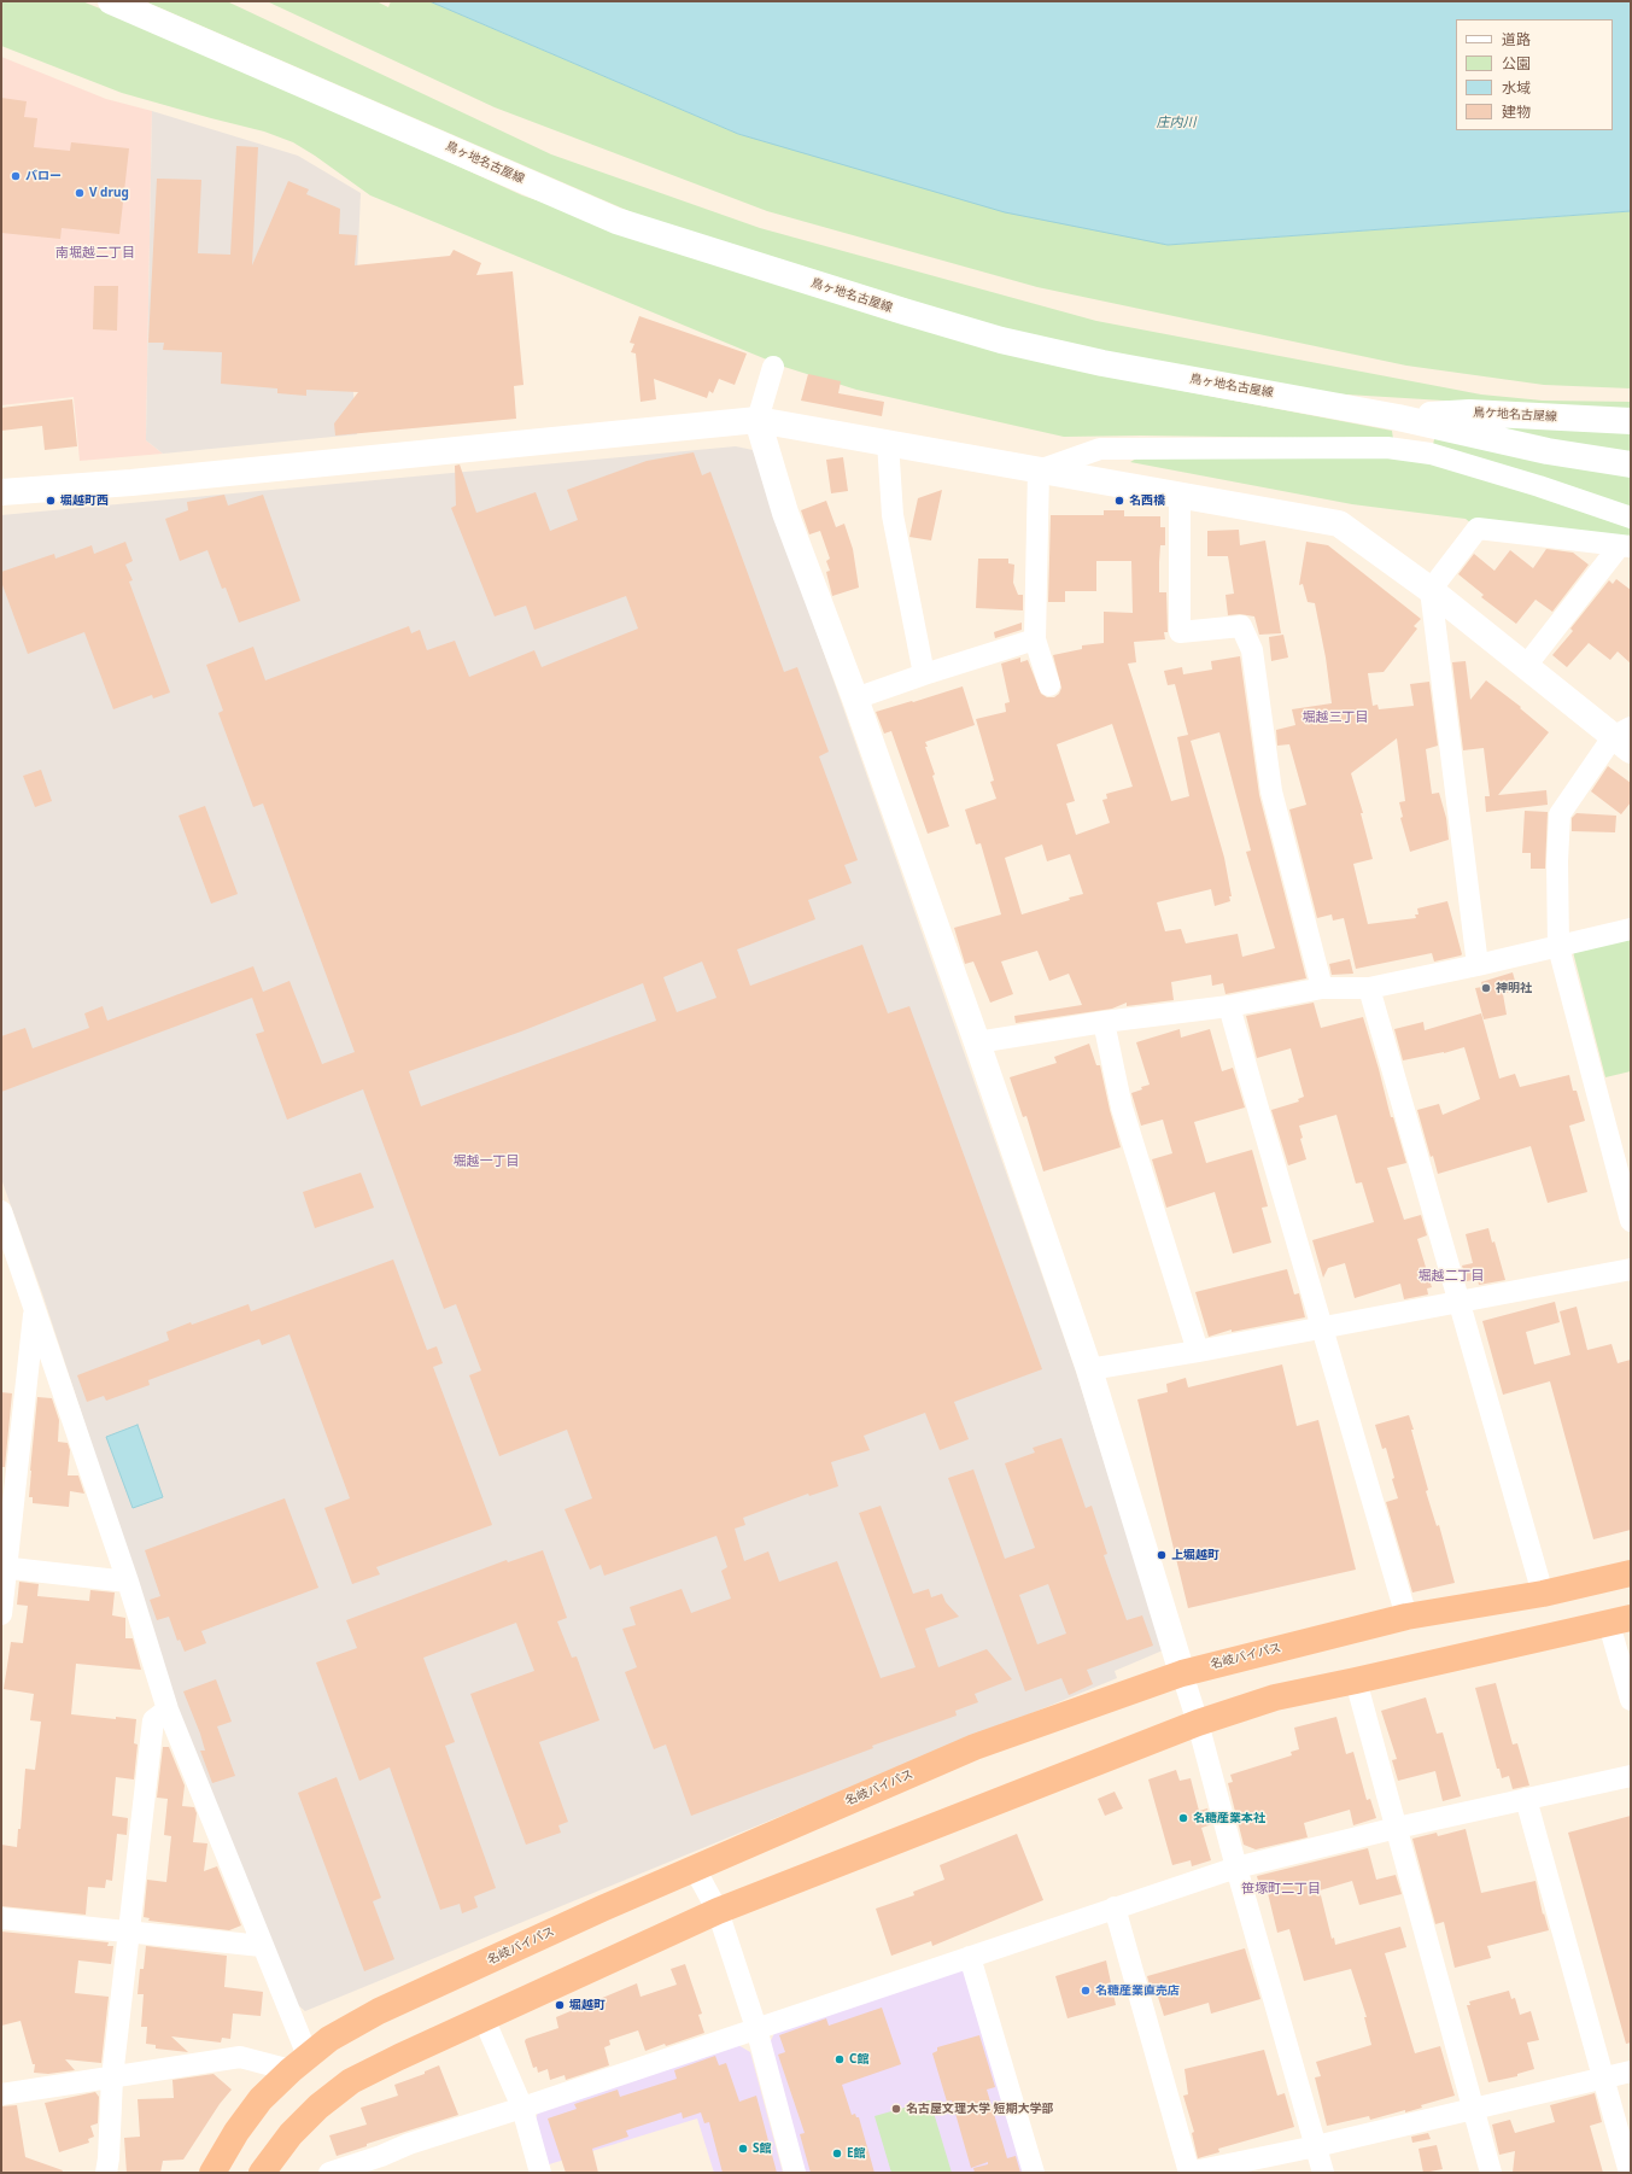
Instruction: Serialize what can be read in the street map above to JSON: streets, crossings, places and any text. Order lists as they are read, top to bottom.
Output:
{
  "streets": {
    "highway": ["名岐バイパス"],
    "street": ["鳥ヶ地名古屋線", "鳥ケ地名古屋線"]
  },
  "crossings": [
    ["鳥ヶ地名古屋線", "鳥ケ地名古屋線"]
  ],
  "districts": [
    "南堀越二丁目",
    "堀越三丁目",
    "堀越一丁目",
    "堀越二丁目",
    "笹塚町二丁目"
  ],
  "water": ["庄内川"],
  "places": [
    "バロー",
    "V drug",
    "堀越町西",
    "名西橋",
    "神明社",
    "上堀越町",
    "名糖産業本社",
    "名糖産業直売店",
    "堀越町",
    "C館",
    "名古屋文理大学 短期大学部",
    "S館",
    "E館"
  ],
  "legend": [
    "道路",
    "公園",
    "水域",
    "建物"
  ]
}
